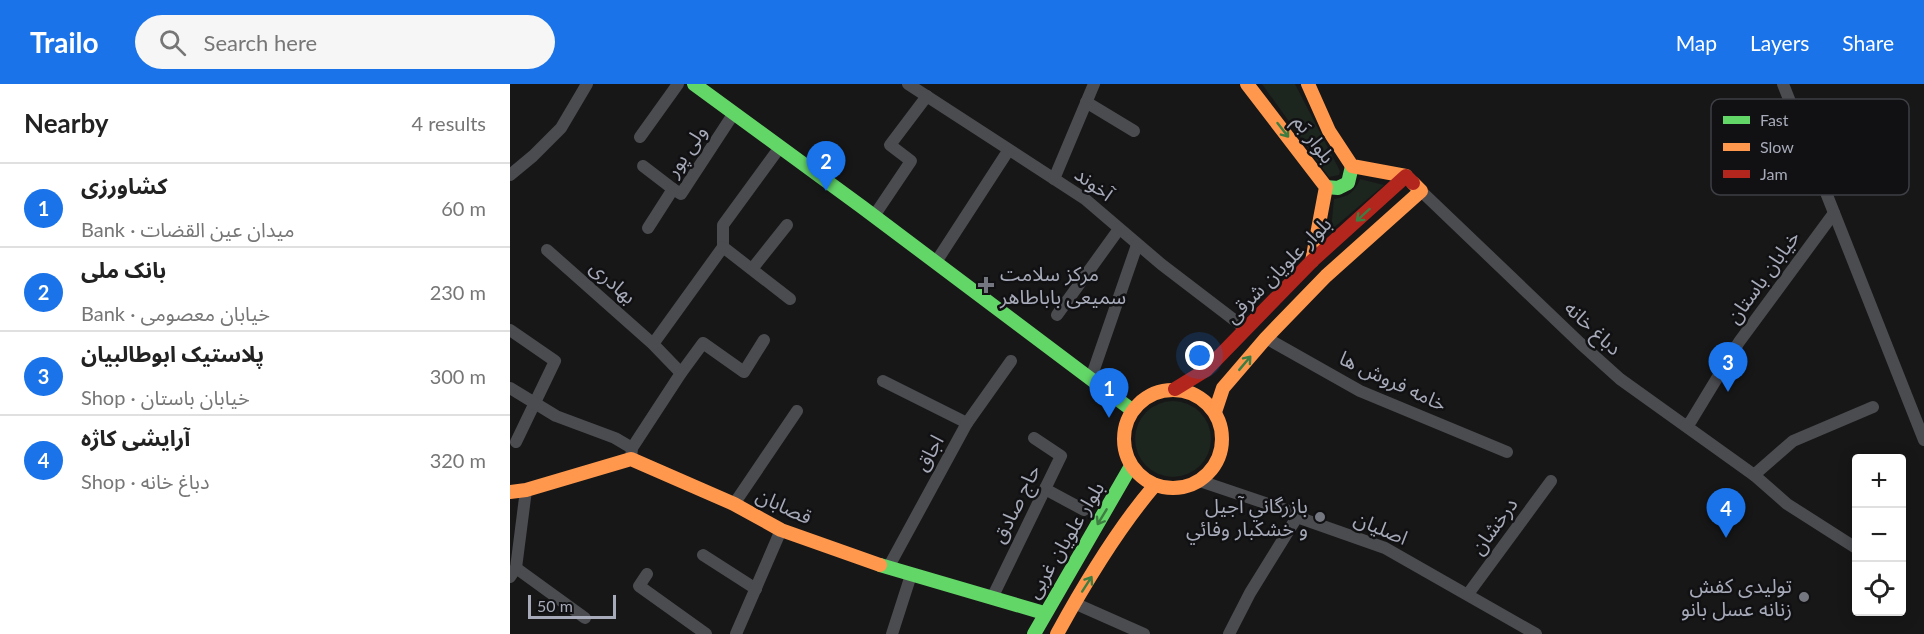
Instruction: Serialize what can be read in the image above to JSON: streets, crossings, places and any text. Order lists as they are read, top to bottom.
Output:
{
  "streets": {
    "main road": [
      "بلوار بَم",
      "بلوار علویان شرقی",
      "قصابان",
      "بلوار علویان غربی"
    ],
    "street": [
      "ولی پور",
      "آخوند",
      "خیابان باستان",
      "بهادری",
      "دباغ خانه",
      "خامه فروش ها",
      "اجاق",
      "حاج صادق",
      "درخشان",
      "اصلیان"
    ]
  },
  "crossings": [
    ["بلوار بَم", "بلوار علویان شرقی"],
    ["آخوند", "بلوار علویان شرقی"],
    ["بلوار علویان شرقی", "دباغ خانه"],
    ["بلوار علویان شرقی", "خامه فروش ها"],
    ["بلوار علویان شرقی", "اصلیان"],
    ["بلوار علویان شرقی", "بلوار علویان غربی"],
    ["خیابان باستان", "دباغ خانه"],
    ["اجاق", "قصابان"],
    ["حاج صادق", "قصابان"],
    ["قصابان", "بلوار علویان غربی"],
    ["درخشان", "اصلیان"],
    ["اصلیان", "بلوار علویان غربی"]
  ],
  "places": {
    "health": ["مرکز سلامت سمیعی باباطاهر"],
    "other": ["بازرگاني آجيل و خشكبار وفائي", "تولیدی کفش زنانه عسل بانو"]
  },
  "legend": ["Fast", "Slow", "Jam"],
  "scale_bar": "50 m",
  "page": {
    "header": "Trailo",
    "search": "Search here",
    "nav": ["Map", "Layers", "Share"],
    "heading": ["Nearby", "4 results"],
    "pins": [
      "2",
      "3",
      "1",
      "4"
    ],
    "list": [
      {
        "mark": "1",
        "name": "کشاورزی",
        "note": "Bank · میدان عین القضات",
        "value": "60 m"
      },
      {
        "mark": "2",
        "name": "بانک ملی",
        "note": "Bank · خیابان معصومی",
        "value": "230 m"
      },
      {
        "mark": "3",
        "name": "پلاستیک ابوطالبیان",
        "note": "Shop · خیابان باستان",
        "value": "300 m"
      },
      {
        "mark": "4",
        "name": "آرایشی کاژه",
        "note": "Shop · دباغ خانه",
        "value": "320 m"
      }
    ],
    "map_buttons": ["+", "−"],
    "scale": "50 m"
  }
}
